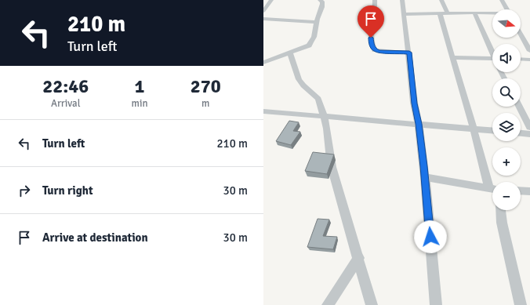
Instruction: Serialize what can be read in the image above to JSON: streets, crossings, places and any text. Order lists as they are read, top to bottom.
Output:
{
  "north": "right",
  "page": {
    "turn": ["210 m", "Turn left"],
    "map_buttons": ["+", "−"],
    "eta": [
      "22:46",
      "Arrival",
      "1",
      "min",
      "270",
      "m"
    ],
    "list": [
      {
        "name": "Turn left",
        "value": "210 m"
      },
      {
        "name": "Turn right",
        "value": "30 m"
      },
      {
        "name": "Arrive at destination",
        "value": "30 m"
      }
    ]
  }
}
